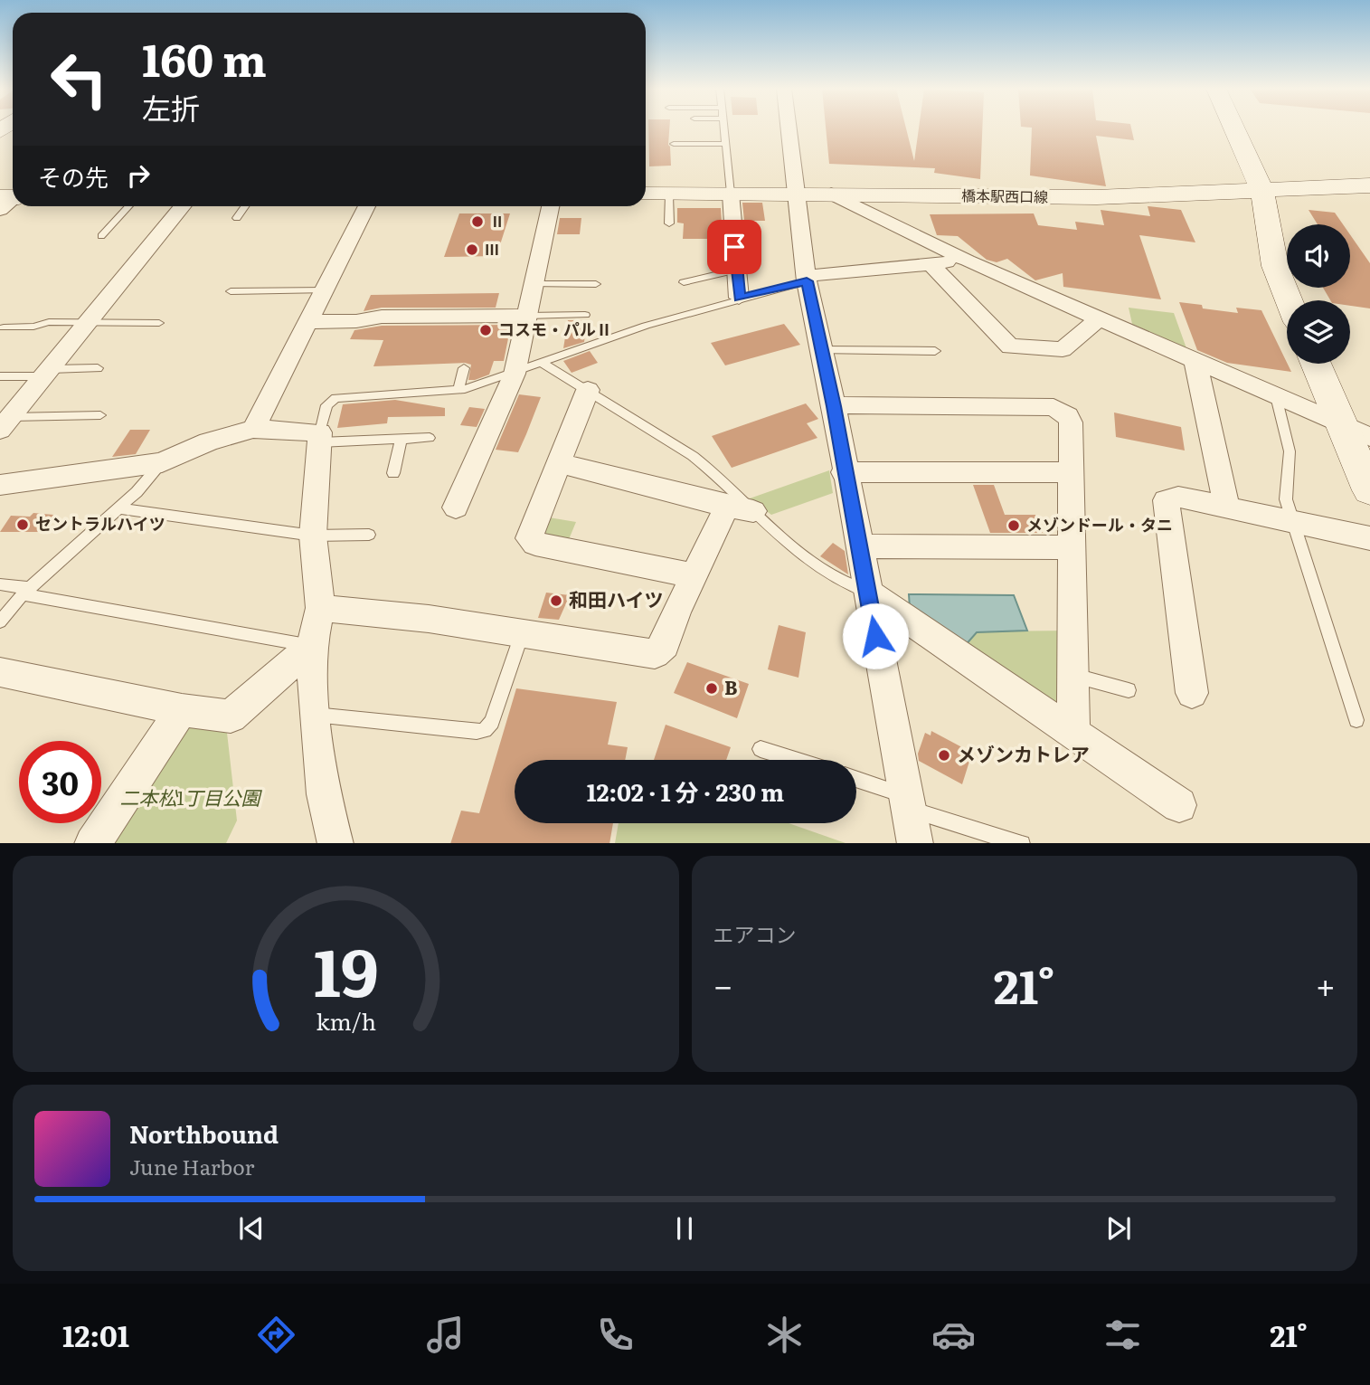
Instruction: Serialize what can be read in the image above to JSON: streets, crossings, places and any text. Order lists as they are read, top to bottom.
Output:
{
  "streets": {
    "street": ["橋本駅西口線"]
  },
  "parks": ["二本松1丁目公園"],
  "places": [
    "Ⅱ",
    "Ⅲ",
    "コスモ・パルⅡ",
    "セントラルハイツ",
    "メゾンドール・タニ",
    "和田ハイツ",
    "B",
    "メゾンカトレア"
  ],
  "page": {
    "turn": ["160 m", "左折"],
    "then": "その先",
    "limit": "30",
    "trip": "12:02 · 1 分 · 230 m",
    "tile": "エアコン",
    "heat": ["−", "21°", "+"],
    "song": ["Northbound", "June Harbor"],
    "tabs": ["12:01", "21°"],
    "gauge": ["19", "km/h"]
  }
}
